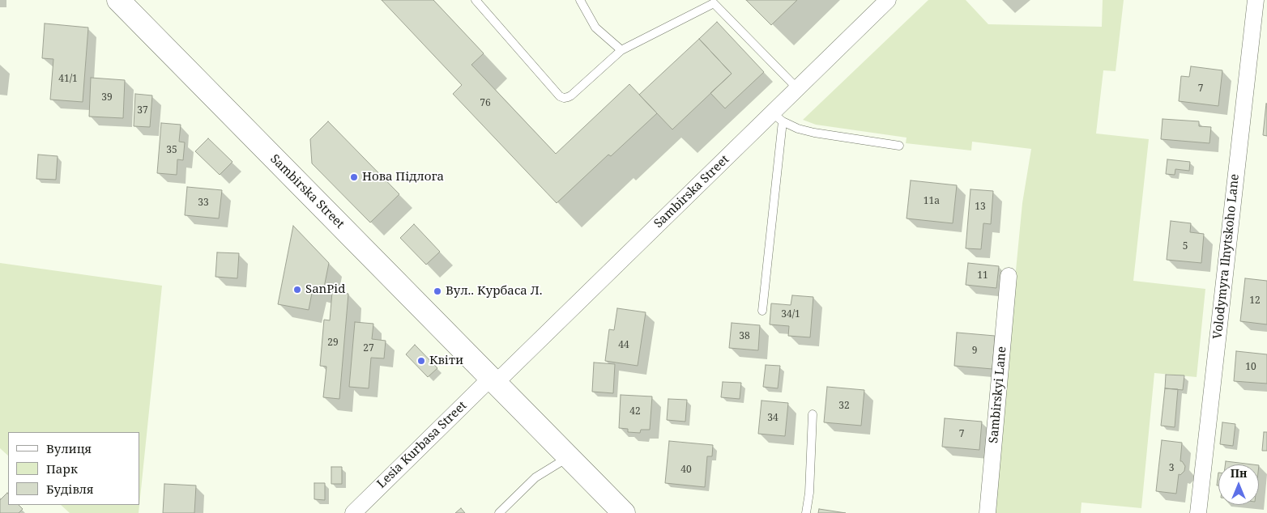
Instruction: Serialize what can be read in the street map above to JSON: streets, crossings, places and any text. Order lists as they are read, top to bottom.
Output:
{
  "streets": {
    "main road": ["Sambirska Street"],
    "street": ["Volodymyra Ilnytskoho Lane", "Sambirskyi Lane", "Lesia Kurbasa Street"]
  },
  "crossings": [
    ["Sambirska Street", "Lesia Kurbasa Street"]
  ],
  "places": [
    "Нова Підлога",
    "SanPid",
    "Вул.. Курбаса Л.",
    "Квіти"
  ],
  "house_numbers": [
    "41/1",
    "7",
    "39",
    "76",
    "37",
    "35",
    "11а",
    "33",
    "13",
    "5",
    "11",
    "12",
    "34/1",
    "38",
    "29",
    "44",
    "27",
    "9",
    "10",
    "32",
    "42",
    "34",
    "7",
    "3",
    "40"
  ],
  "legend": ["Вулиця", "Парк", "Будівля"],
  "north": "top"
}
